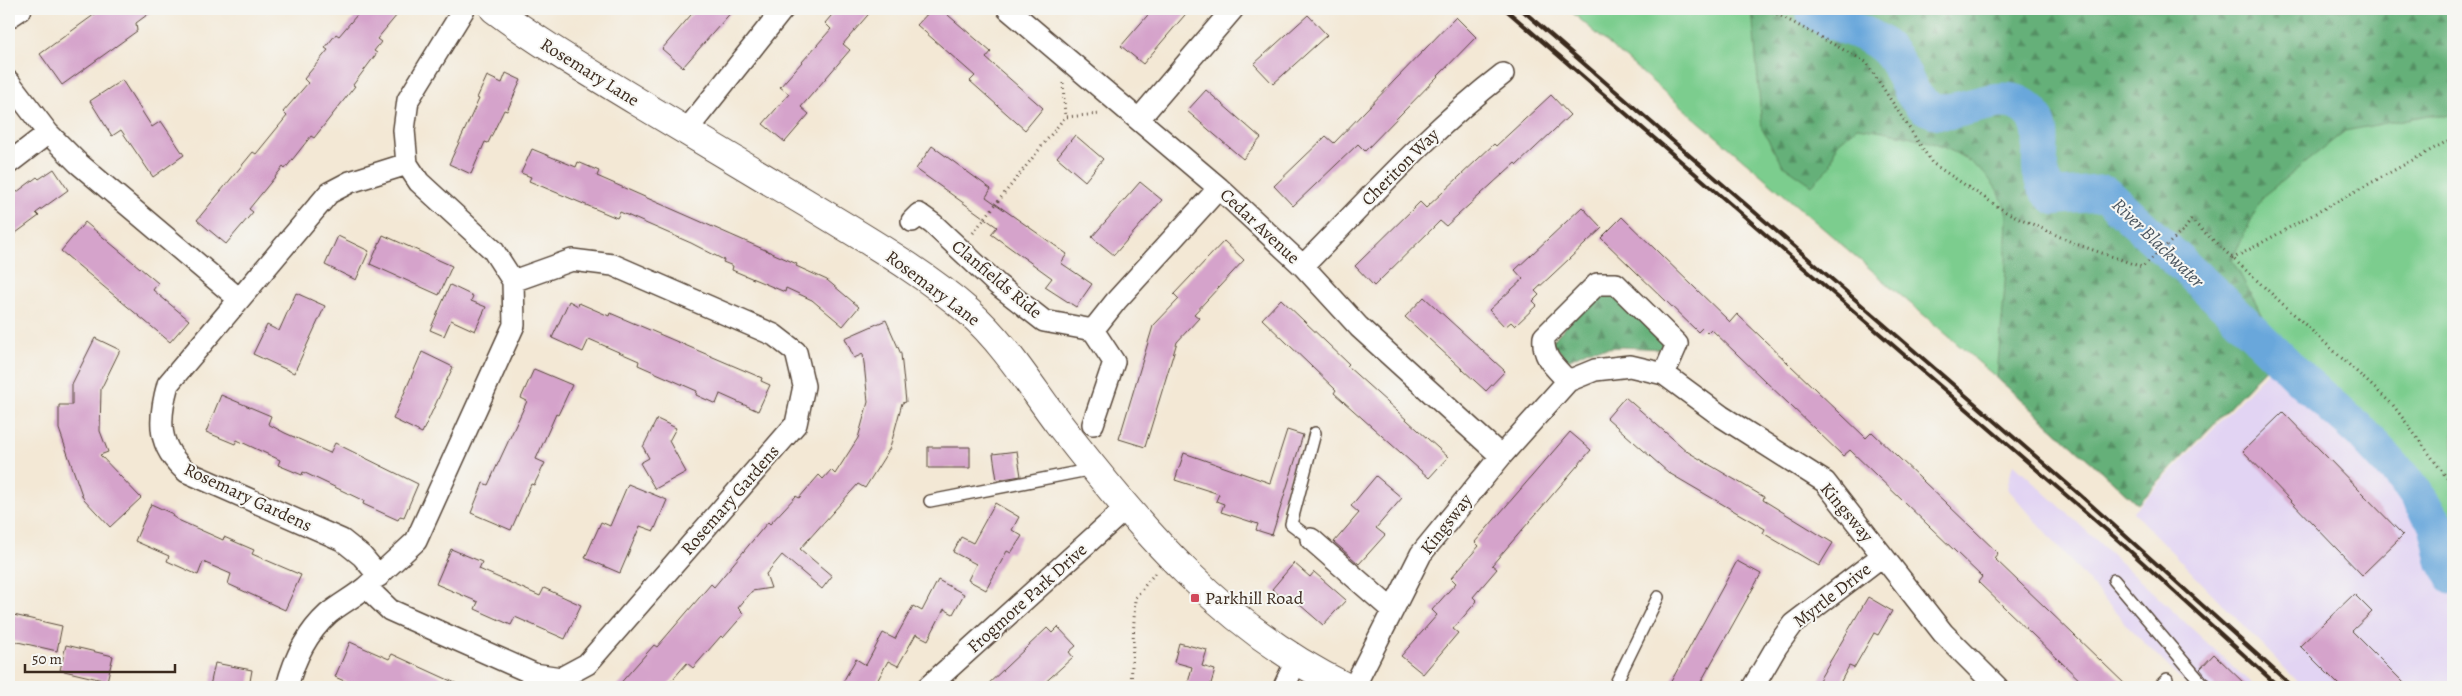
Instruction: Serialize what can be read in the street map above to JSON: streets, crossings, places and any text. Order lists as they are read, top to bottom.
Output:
{
  "streets": {
    "street": [
      "Rosemary Lane",
      "Cheriton Way",
      "Cedar Avenue",
      "Clanfields Ride",
      "Rosemary Gardens",
      "Kingsway",
      "Myrtle Drive",
      "Frogmore Park Drive"
    ]
  },
  "crossings": [
    ["Rosemary Lane", "Frogmore Park Drive"],
    ["Cheriton Way", "Cedar Avenue"],
    ["Cedar Avenue", "Kingsway"],
    ["Kingsway", "Myrtle Drive"]
  ],
  "water": ["River Blackwater"],
  "places": {
    "transit": ["Parkhill Road"]
  },
  "scale_bar": "50 m"
}
